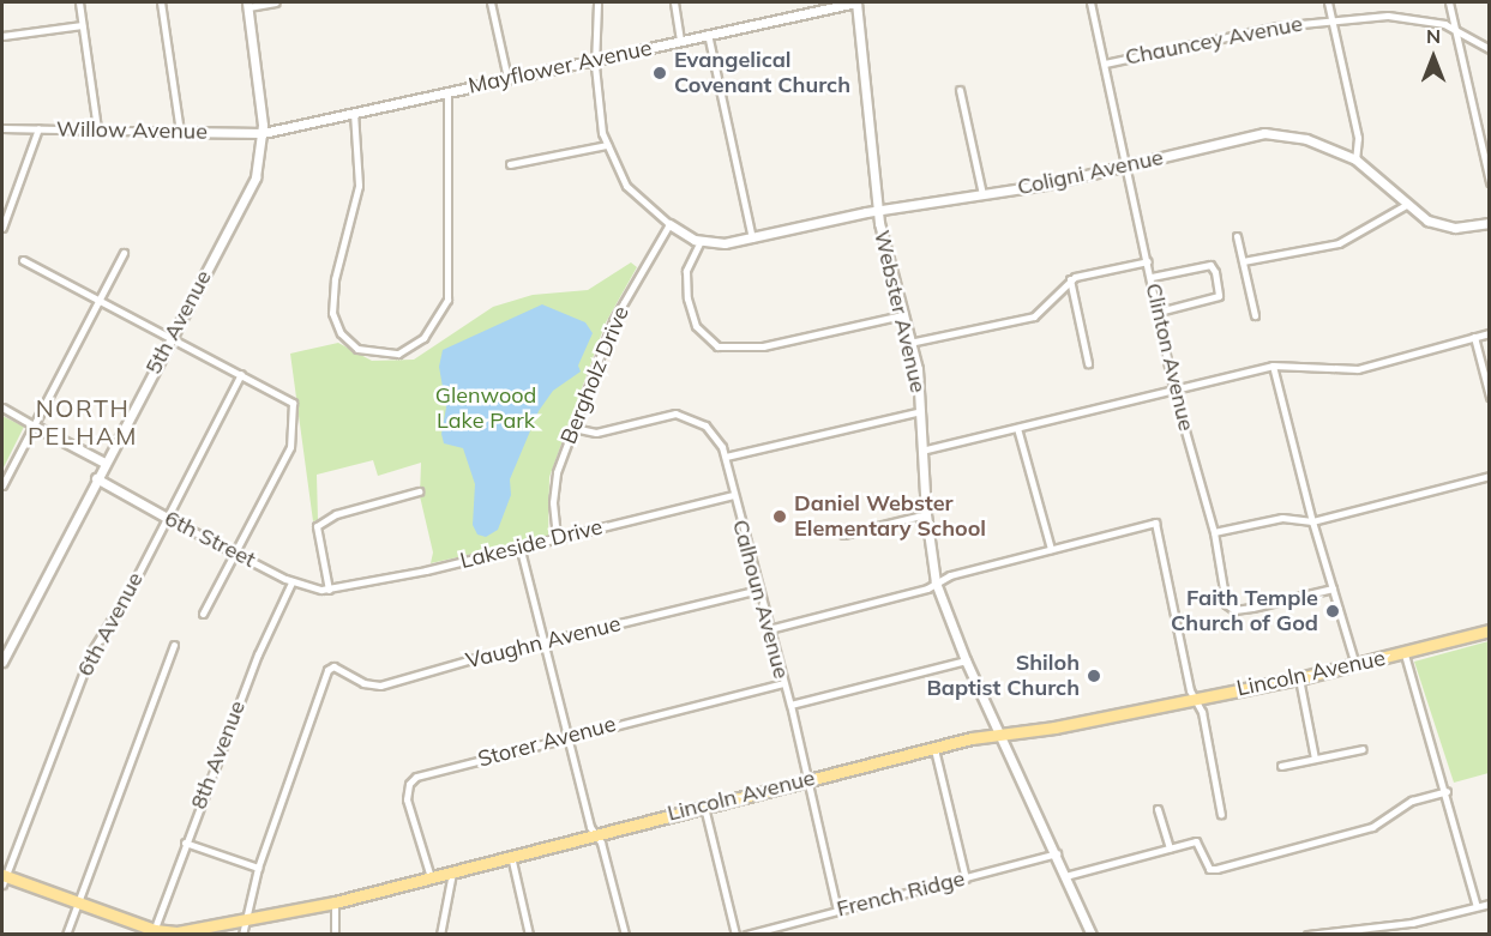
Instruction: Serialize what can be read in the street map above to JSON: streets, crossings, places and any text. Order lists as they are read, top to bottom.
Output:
{
  "streets": {
    "main road": ["Lincoln Avenue"],
    "street": [
      "Chauncey Avenue",
      "Mayflower Avenue",
      "Willow Avenue",
      "Coligni Avenue",
      "Webster Avenue",
      "5th Avenue",
      "Clinton Avenue",
      "Bergholz Drive",
      "6th Street",
      "Lakeside Drive",
      "Calhoun Avenue",
      "6th Avenue",
      "Vaughn Avenue",
      "Storer Avenue",
      "8th Avenue",
      "French Ridge"
    ]
  },
  "crossings": [
    ["Chauncey Avenue", "Clinton Avenue"],
    ["Mayflower Avenue", "Willow Avenue"],
    ["Mayflower Avenue", "Webster Avenue"],
    ["Mayflower Avenue", "5th Avenue"],
    ["Willow Avenue", "5th Avenue"],
    ["Coligni Avenue", "Webster Avenue"],
    ["Coligni Avenue", "Clinton Avenue"],
    ["Webster Avenue", "Lincoln Avenue"],
    ["Webster Avenue", "French Ridge"],
    ["5th Avenue", "6th Street"],
    ["Bergholz Drive", "Lakeside Drive"],
    ["Bergholz Drive", "Calhoun Avenue"],
    ["6th Street", "Lakeside Drive"],
    ["6th Street", "6th Avenue"],
    ["6th Street", "8th Avenue"],
    ["Lakeside Drive", "Calhoun Avenue"],
    ["Calhoun Avenue", "Vaughn Avenue"],
    ["Calhoun Avenue", "Lincoln Avenue"],
    ["Calhoun Avenue", "Storer Avenue"],
    ["Calhoun Avenue", "French Ridge"],
    ["6th Avenue", "Lincoln Avenue"],
    ["Lincoln Avenue", "Storer Avenue"],
    ["Lincoln Avenue", "8th Avenue"]
  ],
  "districts": ["NORTH PELHAM"],
  "parks": ["Glenwood Lake Park"],
  "places": [
    "Evangelical Covenant Church",
    "Daniel Webster Elementary School",
    "Faith Temple Church of God",
    "Shiloh Baptist Church"
  ],
  "north": "top"
}
